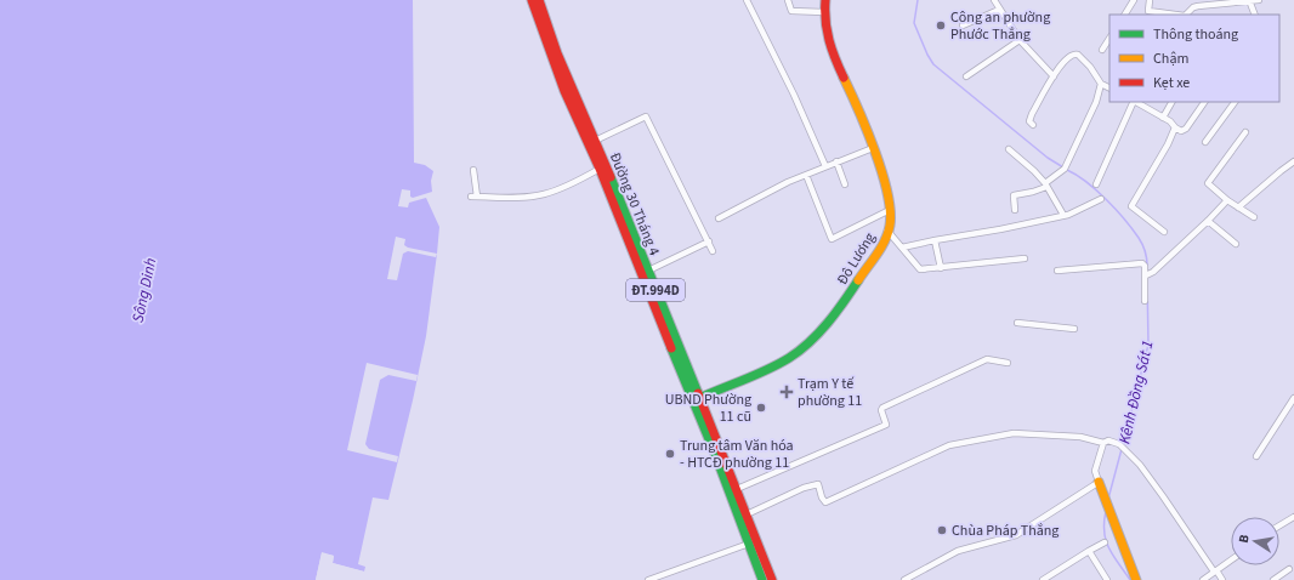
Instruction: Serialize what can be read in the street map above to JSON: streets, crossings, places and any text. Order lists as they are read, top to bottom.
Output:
{
  "streets": {
    "main road": ["Đường 30 Tháng 4", "Đô Lương", "ĐT.994D"]
  },
  "crossings": [
    ["Đường 30 Tháng 4", "Đô Lương"]
  ],
  "water": ["Sông Dinh", "Kênh Đồng Sát 1"],
  "places": {
    "other": [
      "Công an phường Phước Thắng",
      "UBND Phường 11 cũ",
      "Trung tâm Văn hóa - HTCĐ phường 11",
      "Chùa Pháp Thắng"
    ],
    "health": ["Trạm Y tế phường 11"]
  },
  "legend": ["Thông thoáng", "Chậm", "Kẹt xe"],
  "north": "left"
}
